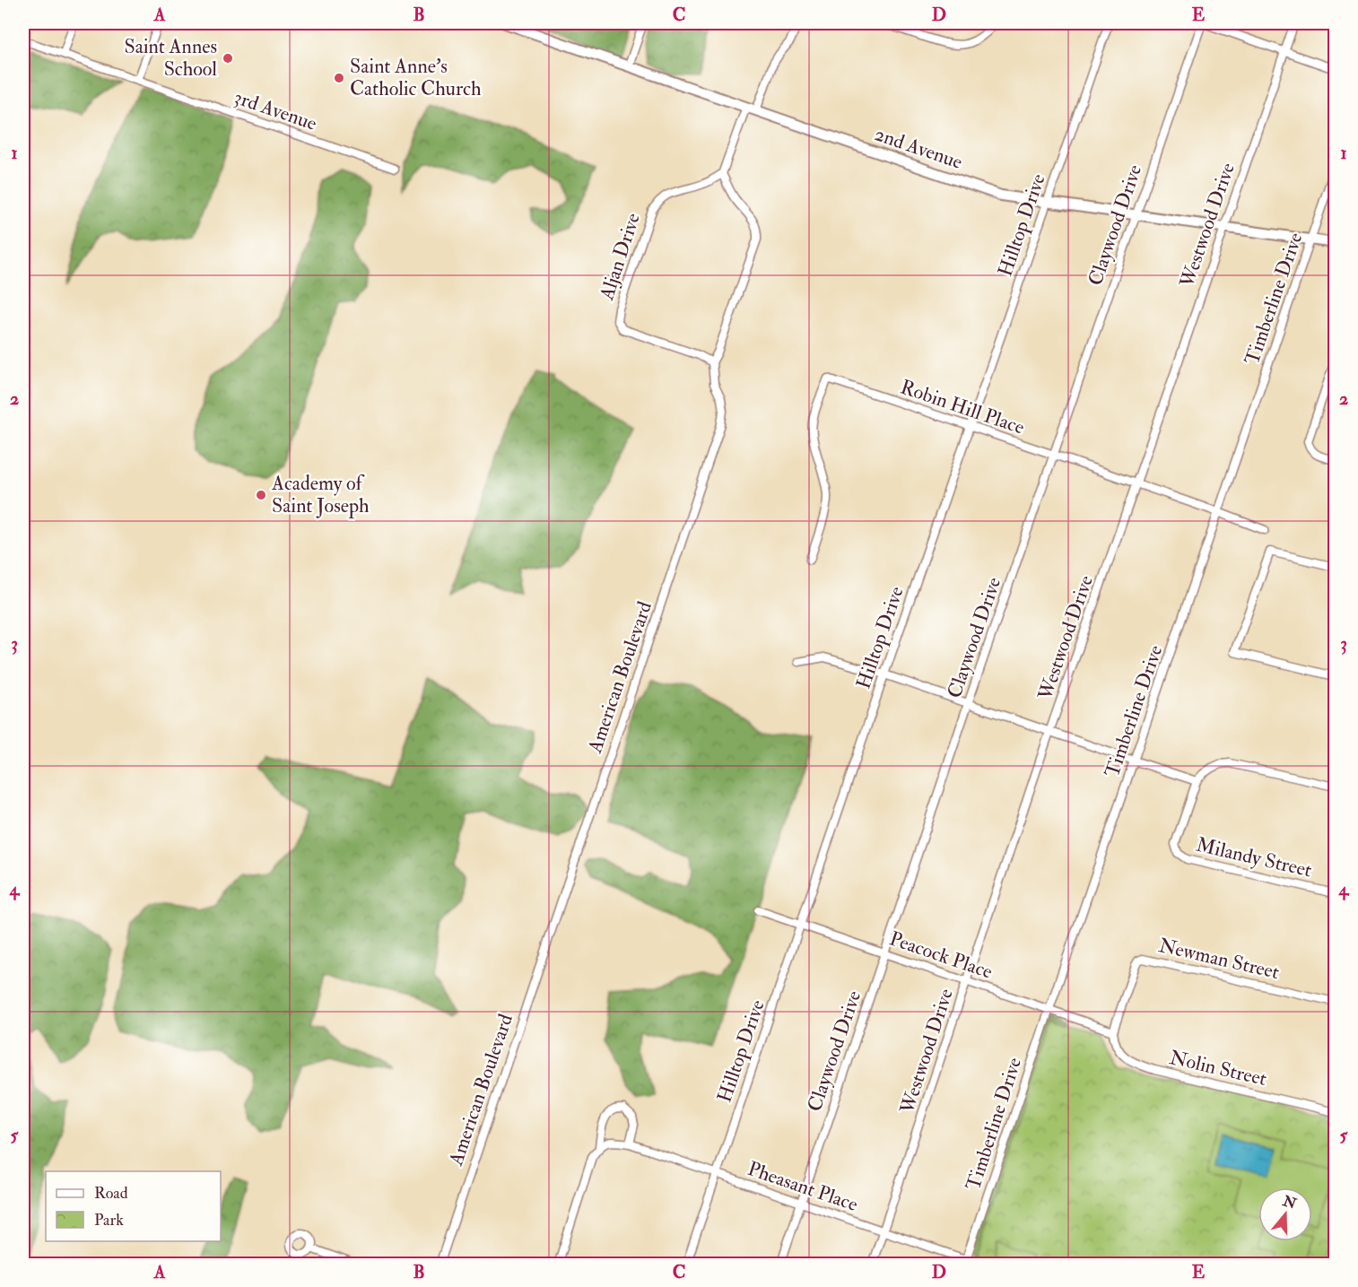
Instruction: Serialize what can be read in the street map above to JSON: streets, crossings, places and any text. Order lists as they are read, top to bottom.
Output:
{
  "streets": {
    "street": [
      "3rd Avenue",
      "2nd Avenue",
      "Hilltop Drive",
      "Claywood Drive",
      "Westwood Drive",
      "Aljan Drive",
      "Timberline Drive",
      "Robin Hill Place",
      "American Boulevard",
      "Milandy Street",
      "Peacock Place",
      "Newman Street",
      "Nolin Street",
      "Pheasant Place"
    ]
  },
  "crossings": [
    ["2nd Avenue", "Hilltop Drive"],
    ["2nd Avenue", "Claywood Drive"],
    ["2nd Avenue", "Westwood Drive"],
    ["2nd Avenue", "Timberline Drive"],
    ["Hilltop Drive", "Robin Hill Place"],
    ["Hilltop Drive", "Peacock Place"],
    ["Hilltop Drive", "Pheasant Place"],
    ["Claywood Drive", "Robin Hill Place"],
    ["Claywood Drive", "Peacock Place"],
    ["Claywood Drive", "Pheasant Place"],
    ["Westwood Drive", "Robin Hill Place"],
    ["Westwood Drive", "Peacock Place"],
    ["Westwood Drive", "Pheasant Place"],
    ["Aljan Drive", "American Boulevard"],
    ["Timberline Drive", "Robin Hill Place"],
    ["Timberline Drive", "Peacock Place"],
    ["Timberline Drive", "Pheasant Place"],
    ["Peacock Place", "Newman Street"],
    ["Peacock Place", "Nolin Street"],
    ["Newman Street", "Nolin Street"]
  ],
  "places": ["Saint Annes School", "Saint Anne's Catholic Church", "Academy of Saint Joseph"],
  "legend": ["Road", "Park"],
  "north": "top",
  "grid": {
    "columns": [
      "A",
      "B",
      "C",
      "D",
      "E"
    ],
    "rows": [
      "1",
      "2",
      "3",
      "4",
      "5"
    ]
  }
}
